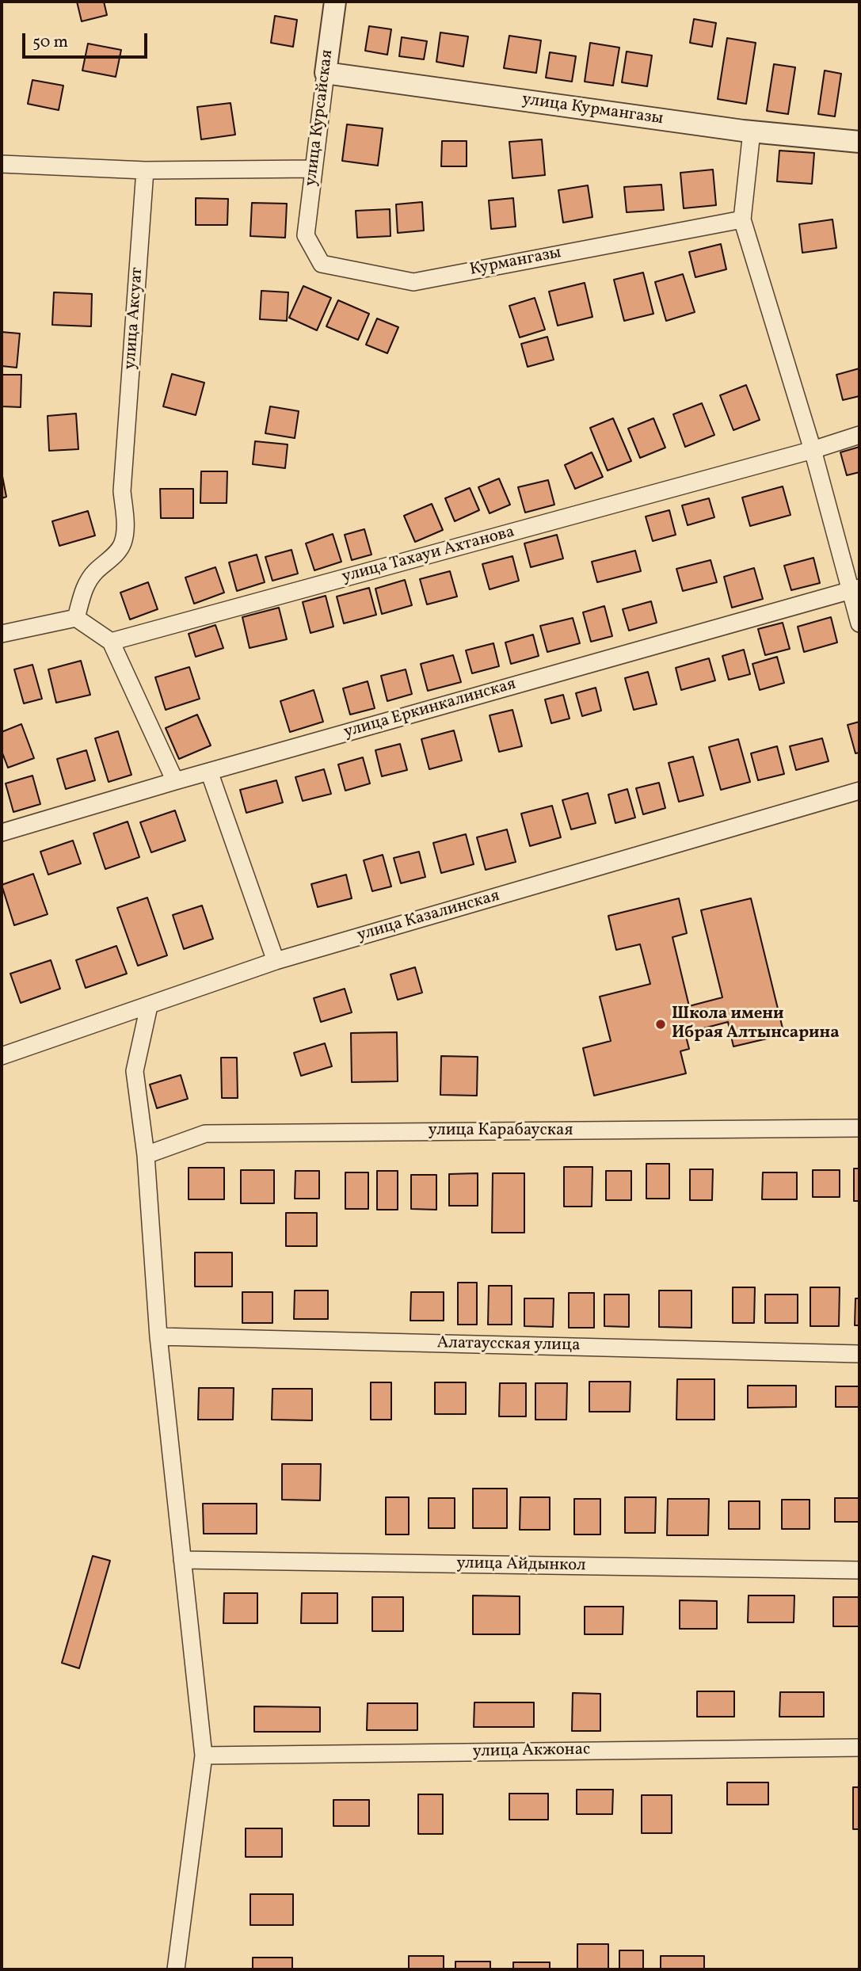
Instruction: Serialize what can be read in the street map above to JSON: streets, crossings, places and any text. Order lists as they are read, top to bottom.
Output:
{
  "streets": {
    "street": [
      "улица Курмангазы",
      "улица Курсайская",
      "Курмангазы",
      "улица Аксуат",
      "улица Тахауи Ахтанова",
      "улица Еркинкалинская",
      "улица Казалинская",
      "улица Карабауская",
      "Алатаусская улица",
      "улица Айдынкол",
      "улица Акжонас"
    ]
  },
  "crossings": [
    ["улица Курмангазы", "улица Курсайская"],
    ["улица Курсайская", "Курмангазы"]
  ],
  "places": ["Школа имени Ибрая Алтынсарина"],
  "scale_bar": "50 m"
}
